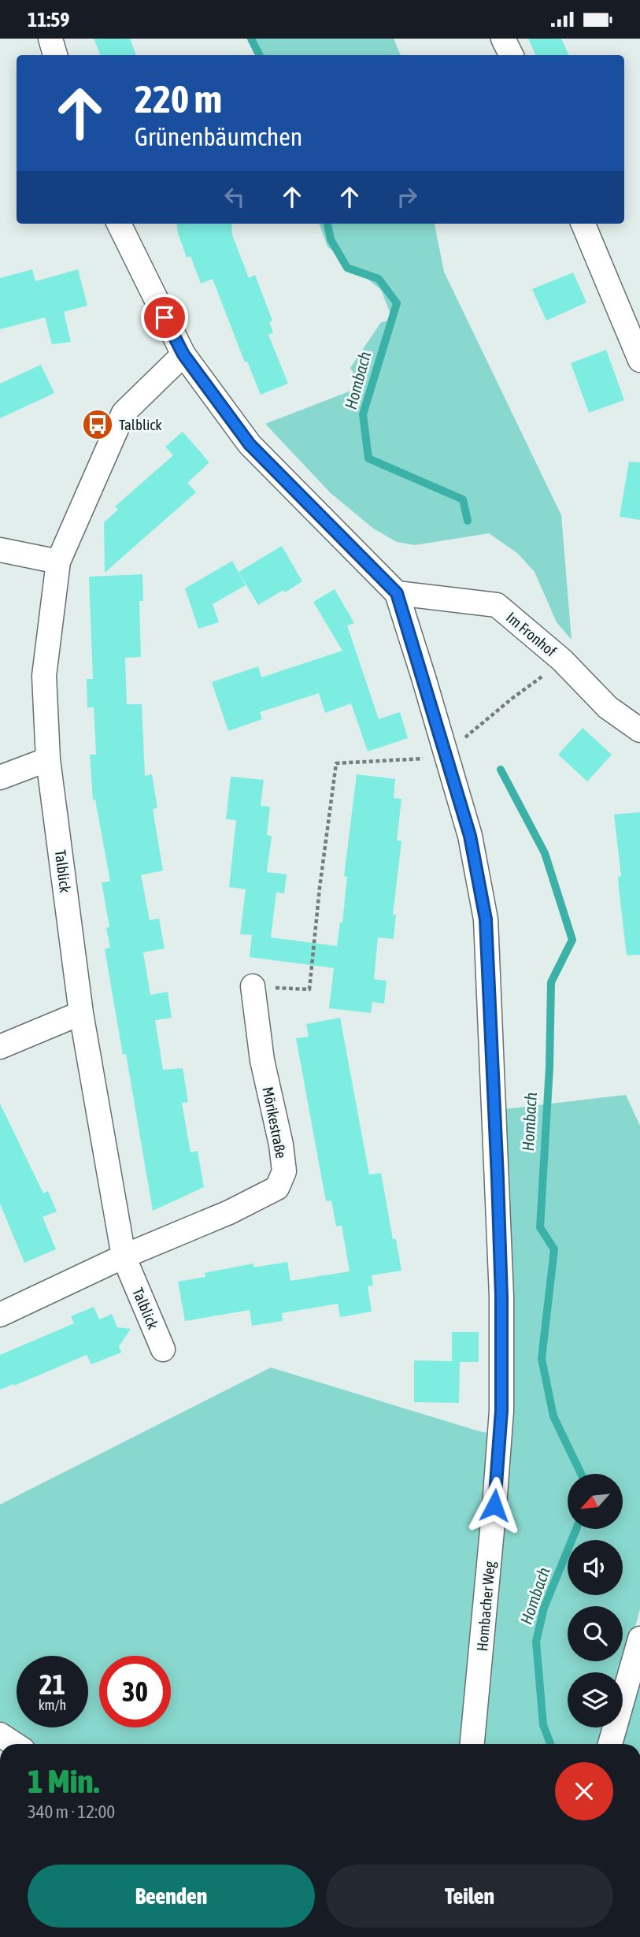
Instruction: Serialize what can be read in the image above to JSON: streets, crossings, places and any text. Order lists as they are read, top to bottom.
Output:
{
  "streets": {
    "street": [
      "Im Fronhof",
      "Talblick",
      "Mörikestraße",
      "Hombacher Weg"
    ]
  },
  "crossings": [
    ["Im Fronhof", "Hombacher Weg"],
    ["Talblick", "Mörikestraße"]
  ],
  "water": ["Hombach"],
  "places": {
    "bus stop": ["Talblick"]
  },
  "north": "bottom left",
  "page": {
    "status": "11:59",
    "turn": ["220 m", "Grünenbäumchen"],
    "speed": "21 km/h",
    "limit": "30",
    "heading": ["1 Min.", "340 m · 12:00"],
    "buttons": ["Beenden", "Teilen"]
  }
}
